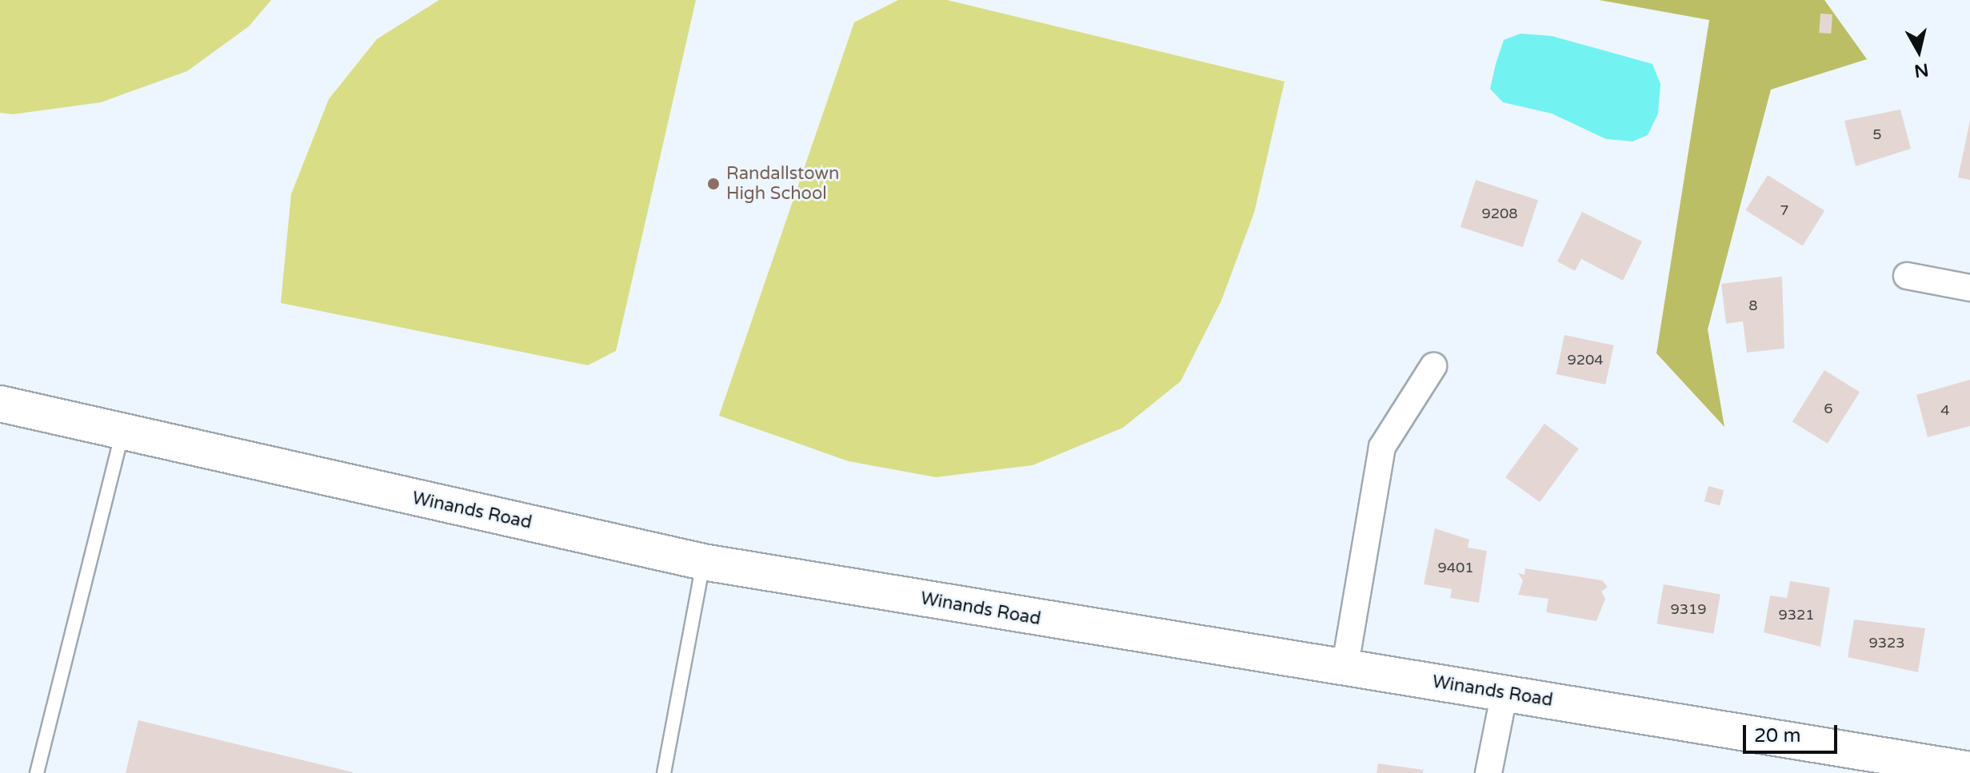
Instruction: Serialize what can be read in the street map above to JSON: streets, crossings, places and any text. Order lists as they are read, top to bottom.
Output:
{
  "streets": {
    "street": ["Winands Road"]
  },
  "places": ["Randallstown High School"],
  "house_numbers": [
    "5",
    "7",
    "9208",
    "8",
    "9204",
    "6",
    "4",
    "9401",
    "9319",
    "9321",
    "9323"
  ],
  "scale_bar": "20 m",
  "north": "bottom"
}
